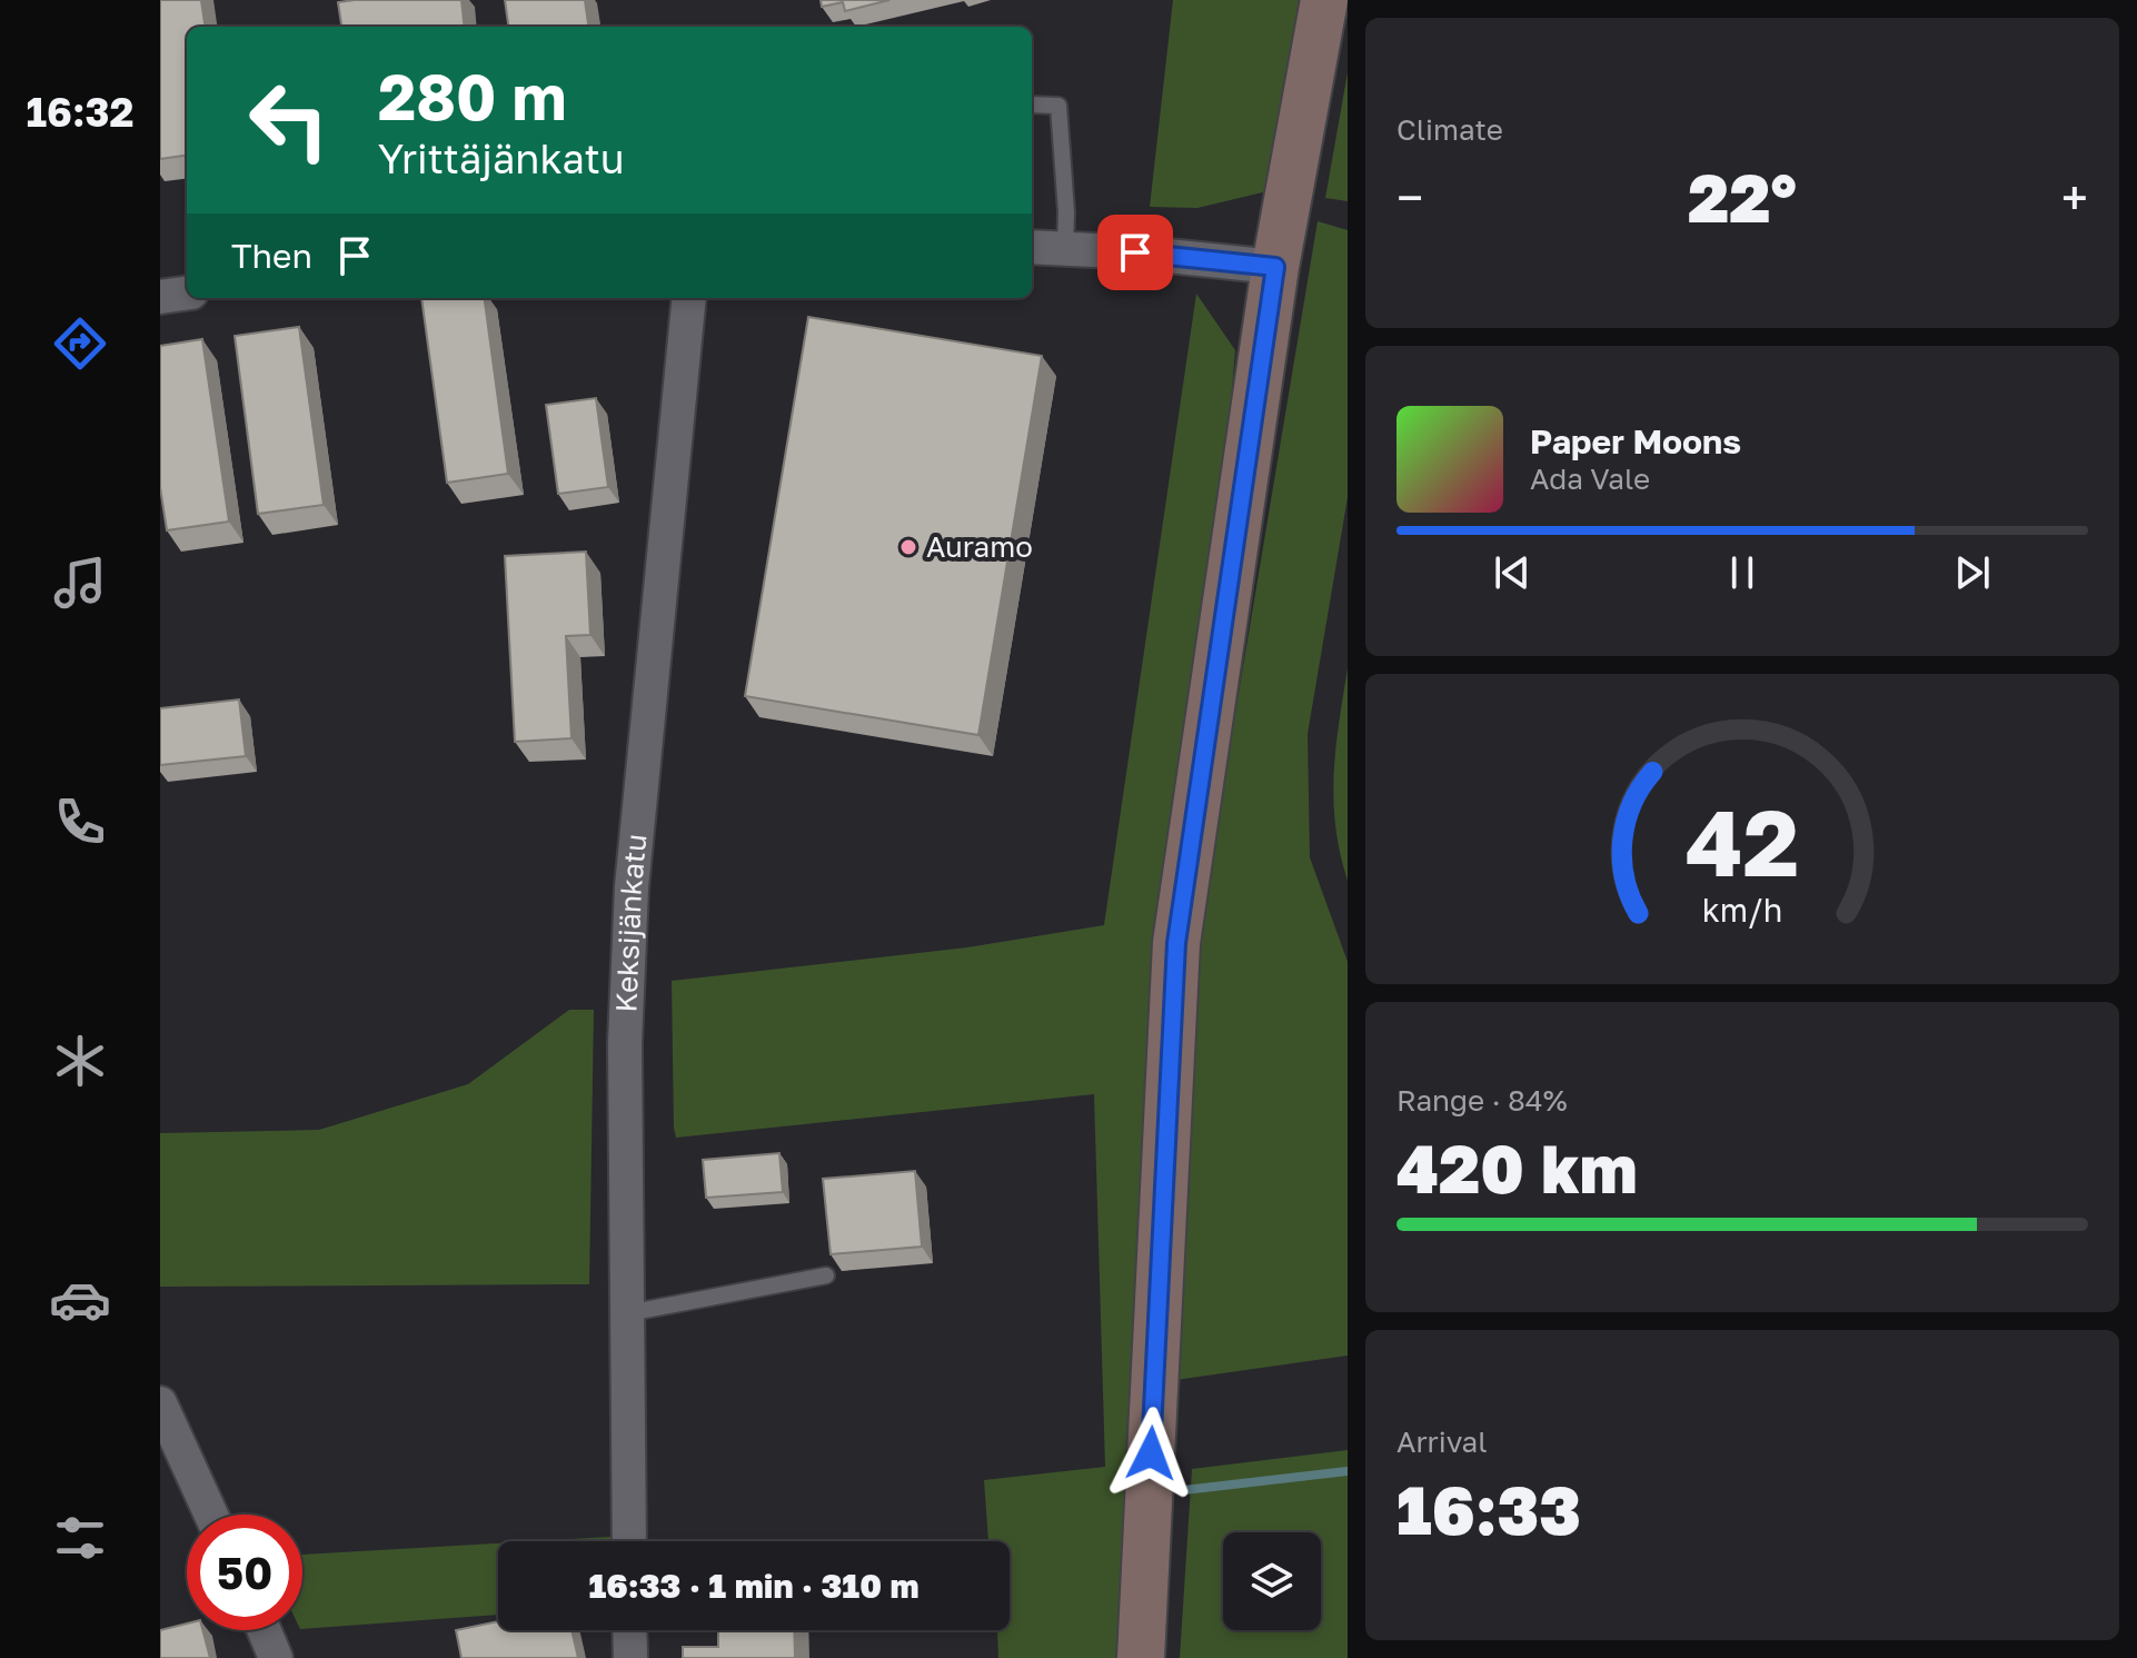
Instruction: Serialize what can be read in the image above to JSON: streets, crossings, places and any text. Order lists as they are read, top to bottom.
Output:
{
  "streets": {
    "street": ["Keksijänkatu"]
  },
  "places": ["Auramo"],
  "page": {
    "tabs": "16:32",
    "tile": [
      "Climate",
      ["Range · 84%", "420 km"],
      ["Arrival", "16:33"]
    ],
    "turn": ["280 m", "Yrittäjänkatu"],
    "heat": ["−", "22°", "+"],
    "then": "Then",
    "song": ["Paper Moons", "Ada Vale"],
    "limit": "50",
    "trip": "16:33 · 1 min · 310 m",
    "gauge": ["42", "km/h"]
  }
}
